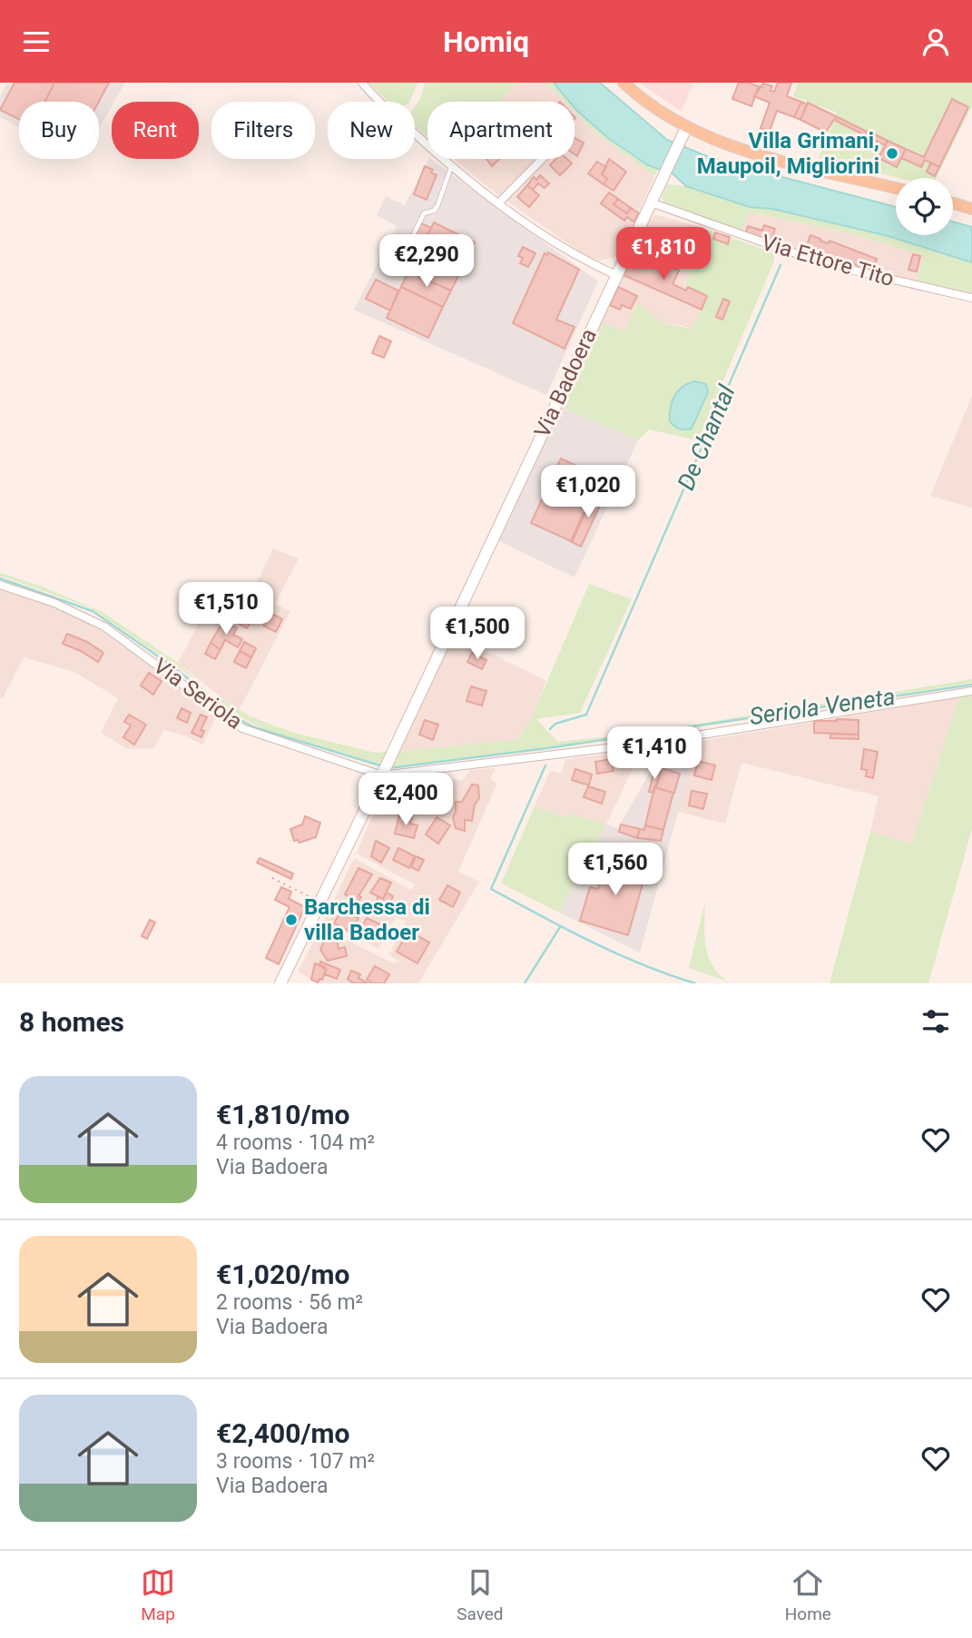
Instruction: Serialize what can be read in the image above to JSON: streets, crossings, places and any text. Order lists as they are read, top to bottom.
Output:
{
  "streets": {
    "main road": ["Via Badoera"],
    "street": ["Via Ettore Tito", "Via Seriola"]
  },
  "crossings": [
    ["Via Ettore Tito", "Via Badoera"],
    ["Via Badoera", "Via Seriola"]
  ],
  "water": ["De Chantal", "Seriola Veneta"],
  "places": ["Villa Grimani, Maupoil, Migliorini", "Barchessa di villa Badoer"],
  "page": {
    "header": "Homiq",
    "chip": [
      "Buy",
      "Rent",
      "Filters",
      "New",
      "Apartment"
    ],
    "price": [
      "€1,810",
      "€2,290",
      "€1,020",
      "€1,510",
      "€1,500",
      "€1,410",
      "€2,400",
      "€1,560"
    ],
    "heading": "8 homes",
    "list": [
      {
        "name": "€1,810/mo",
        "note": "4 rooms · 104 m² · Via Badoera"
      },
      {
        "name": "€1,020/mo",
        "note": "2 rooms · 56 m² · Via Badoera"
      },
      {
        "name": "€2,400/mo",
        "note": "3 rooms · 107 m² · Via Badoera"
      }
    ],
    "tabs": ["Map", "Saved", "Home"]
  }
}
